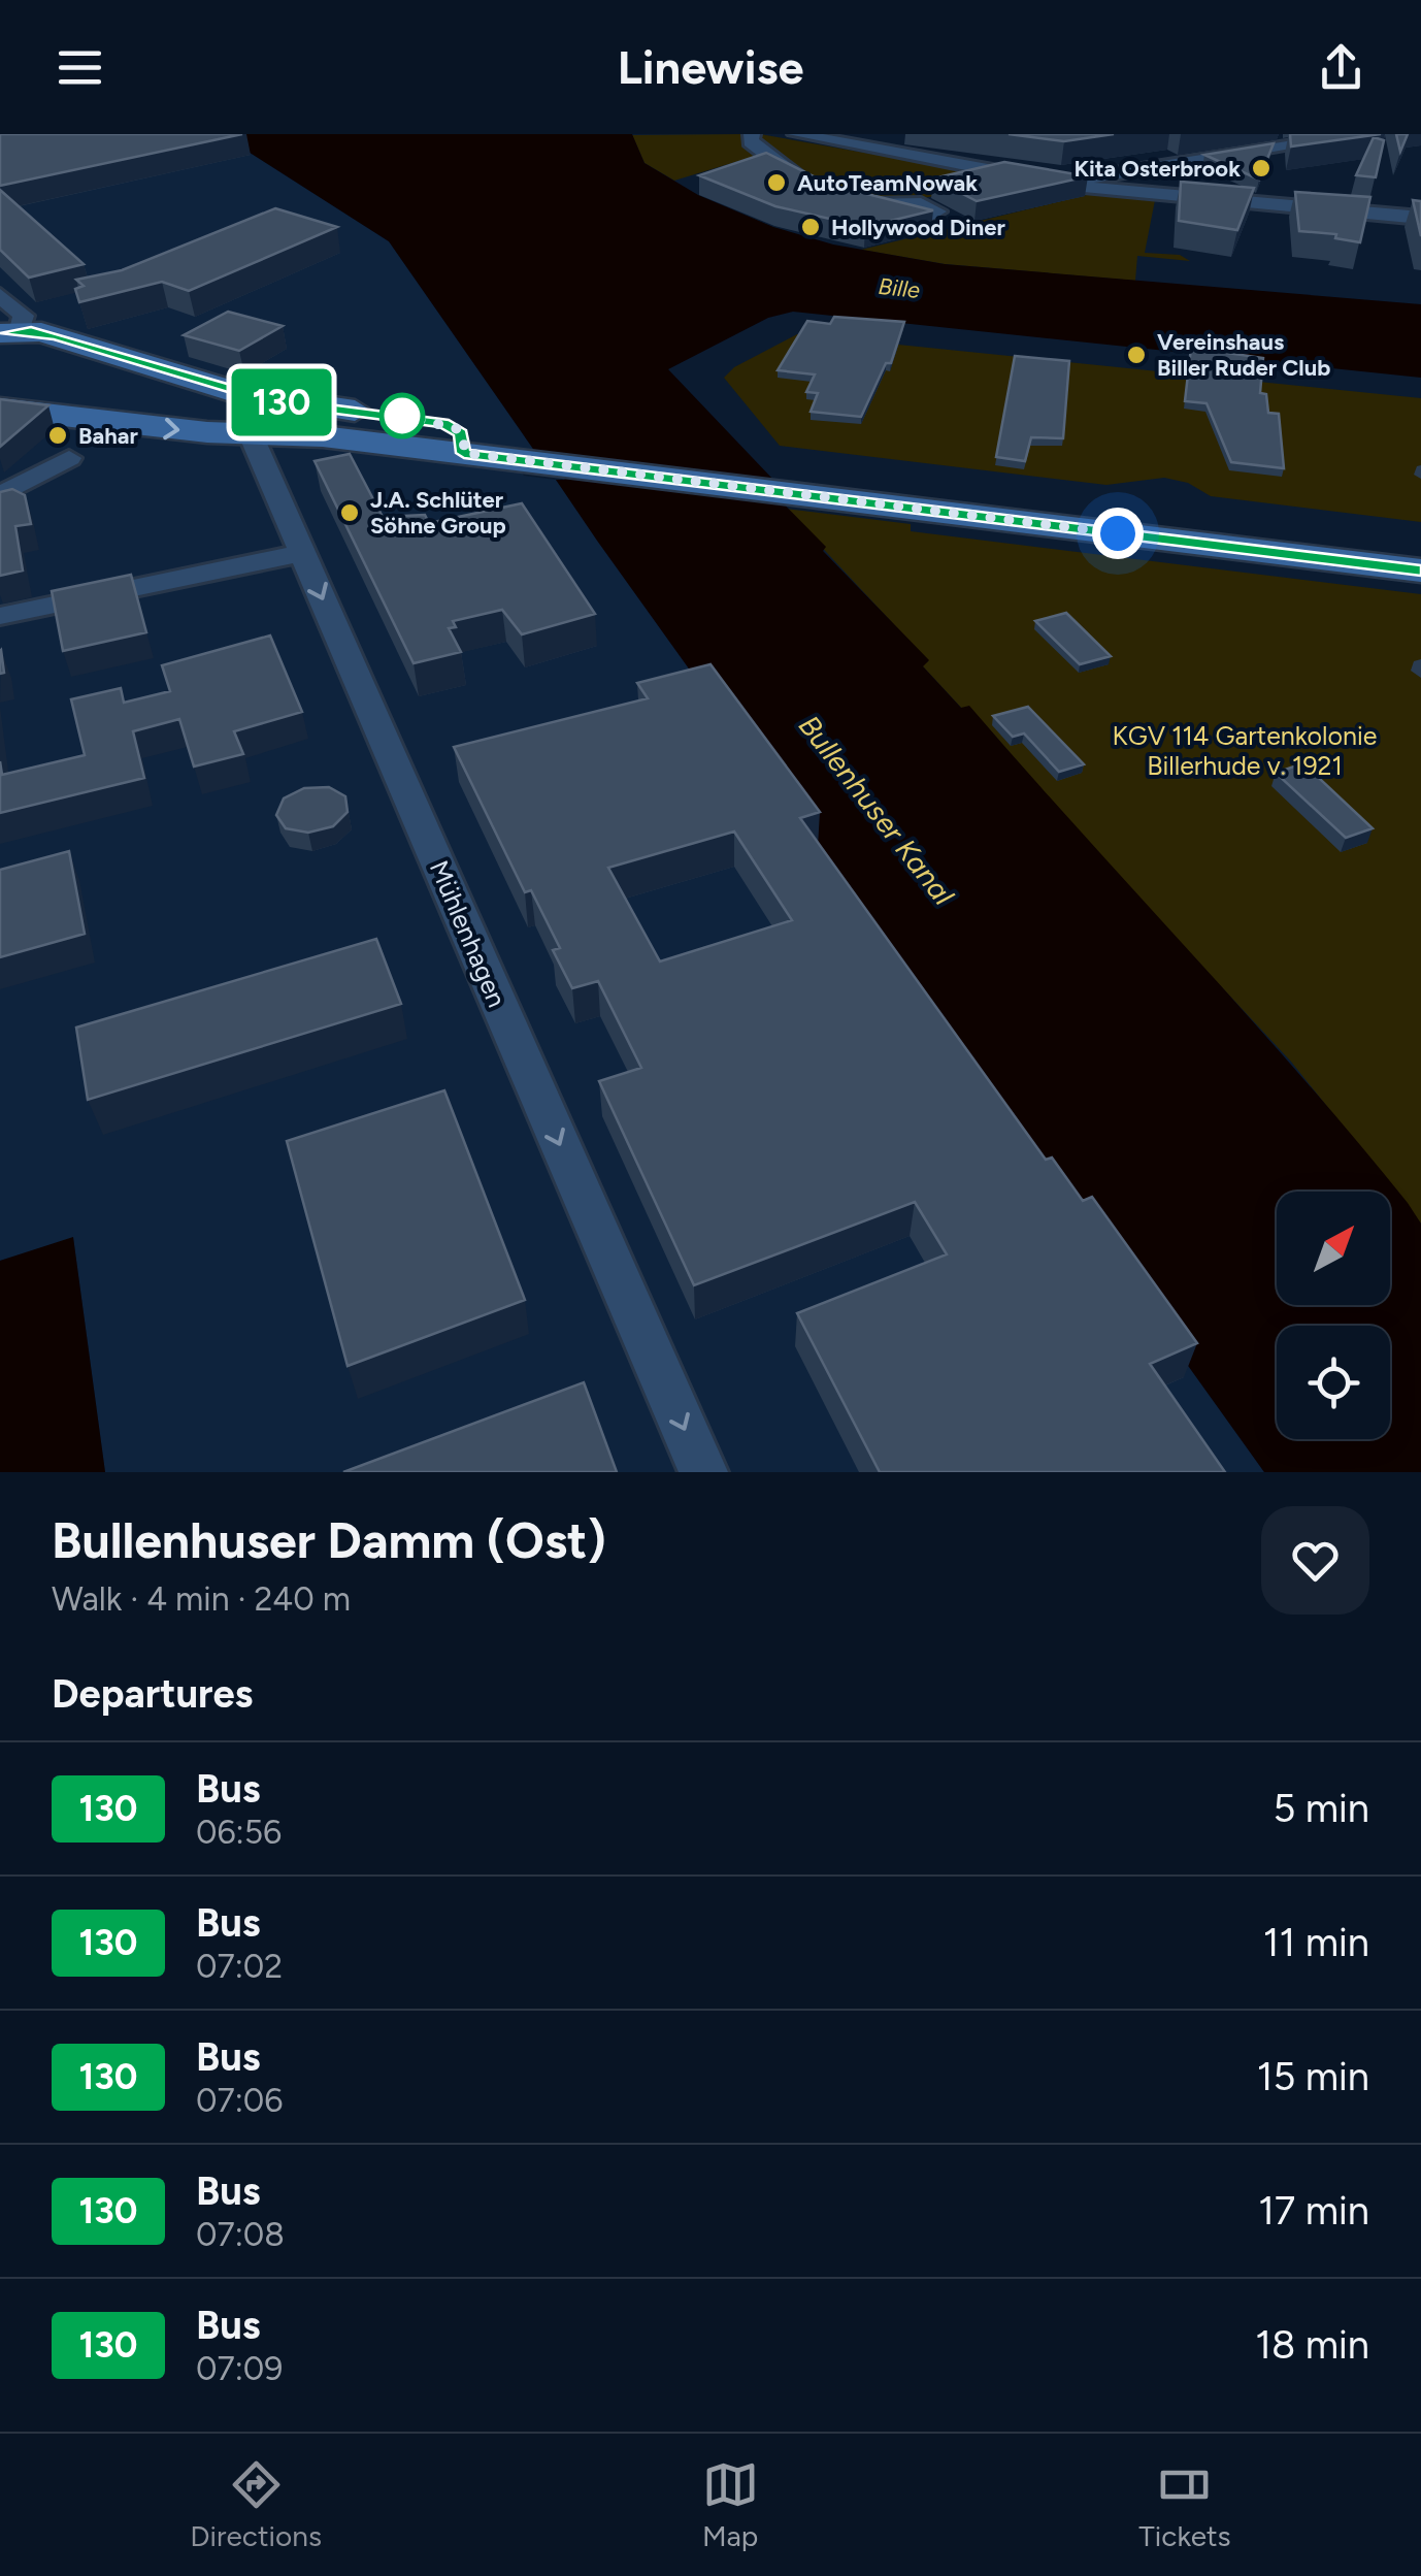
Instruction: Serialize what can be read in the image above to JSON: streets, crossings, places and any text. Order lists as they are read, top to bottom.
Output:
{
  "streets": {
    "street": ["Mühlenhagen"]
  },
  "one_way": ["Mühlenhagen"],
  "water": ["Bille", "Bullenhuser Kanal"],
  "parks": ["KGV 114 Gartenkolonie Billerhude v. 1921"],
  "places": [
    "Kita Osterbrook",
    "AutoTeamNowak",
    "Hollywood Diner",
    "Vereinshaus Biller Ruder Club",
    "Bahar",
    "J.A. Schlüter Söhne Group"
  ],
  "lines": ["bus line 130"],
  "north": "top right",
  "page": {
    "header": "Linewise",
    "on_map": "130",
    "heading": [
      ["Bullenhuser Damm (Ost)", "Walk · 4 min · 240 m"],
      "Departures"
    ],
    "list": [
      {
        "mark": "130",
        "name": "Bus",
        "note": "06:56",
        "value": "5 min"
      },
      {
        "mark": "130",
        "name": "Bus",
        "note": "07:02",
        "value": "11 min"
      },
      {
        "mark": "130",
        "name": "Bus",
        "note": "07:06",
        "value": "15 min"
      },
      {
        "mark": "130",
        "name": "Bus",
        "note": "07:08",
        "value": "17 min"
      },
      {
        "mark": "130",
        "name": "Bus",
        "note": "07:09",
        "value": "18 min"
      }
    ],
    "tabs": ["Directions", "Map", "Tickets"]
  }
}
